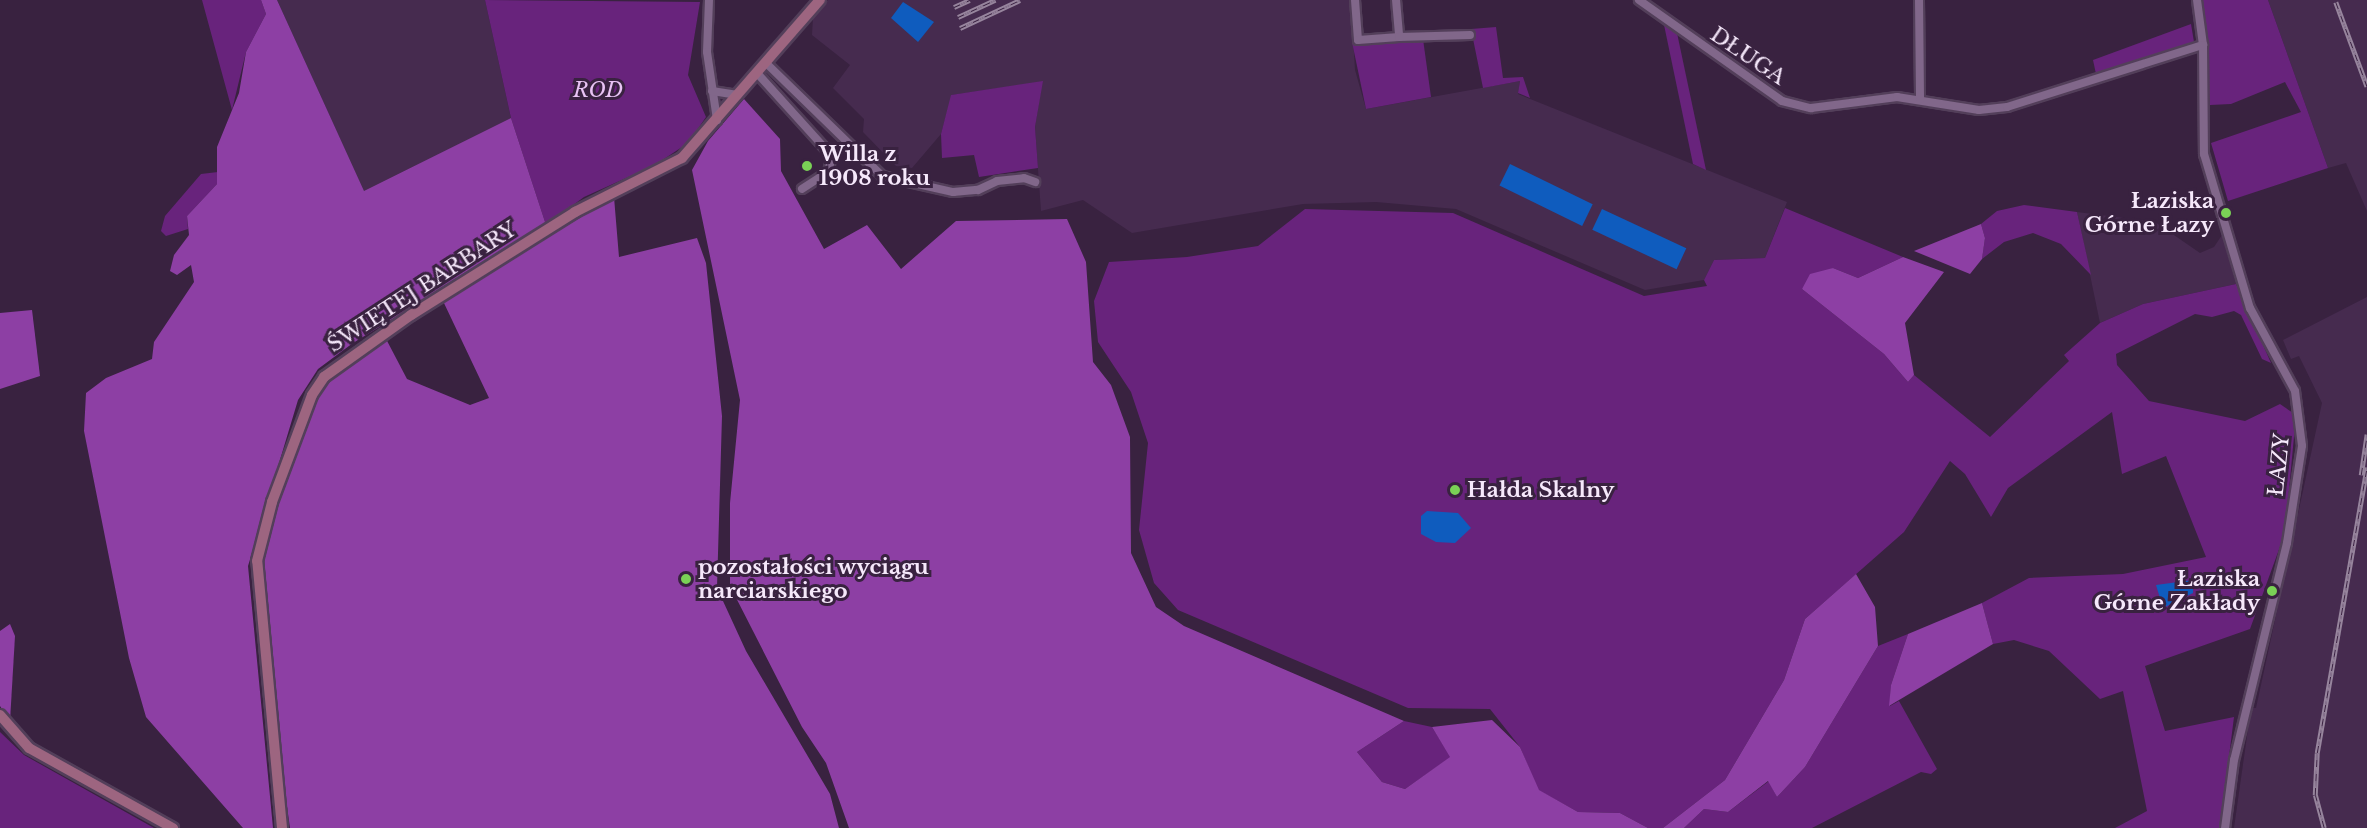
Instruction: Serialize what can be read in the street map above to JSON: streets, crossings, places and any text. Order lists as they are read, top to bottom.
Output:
{
  "streets": {
    "street": ["DŁUGA", "ŚWIĘTEJ BARBARY", "ŁAZY"]
  },
  "crossings": [
    ["DŁUGA", "ŁAZY"]
  ],
  "parks": ["ROD"],
  "places": [
    "Willa z 1908 roku",
    "Łaziska Górne Łazy",
    "Hałda Skalny",
    "pozostałości wyciągu narciarskiego",
    "Łaziska Górne Zakłady"
  ]
}
